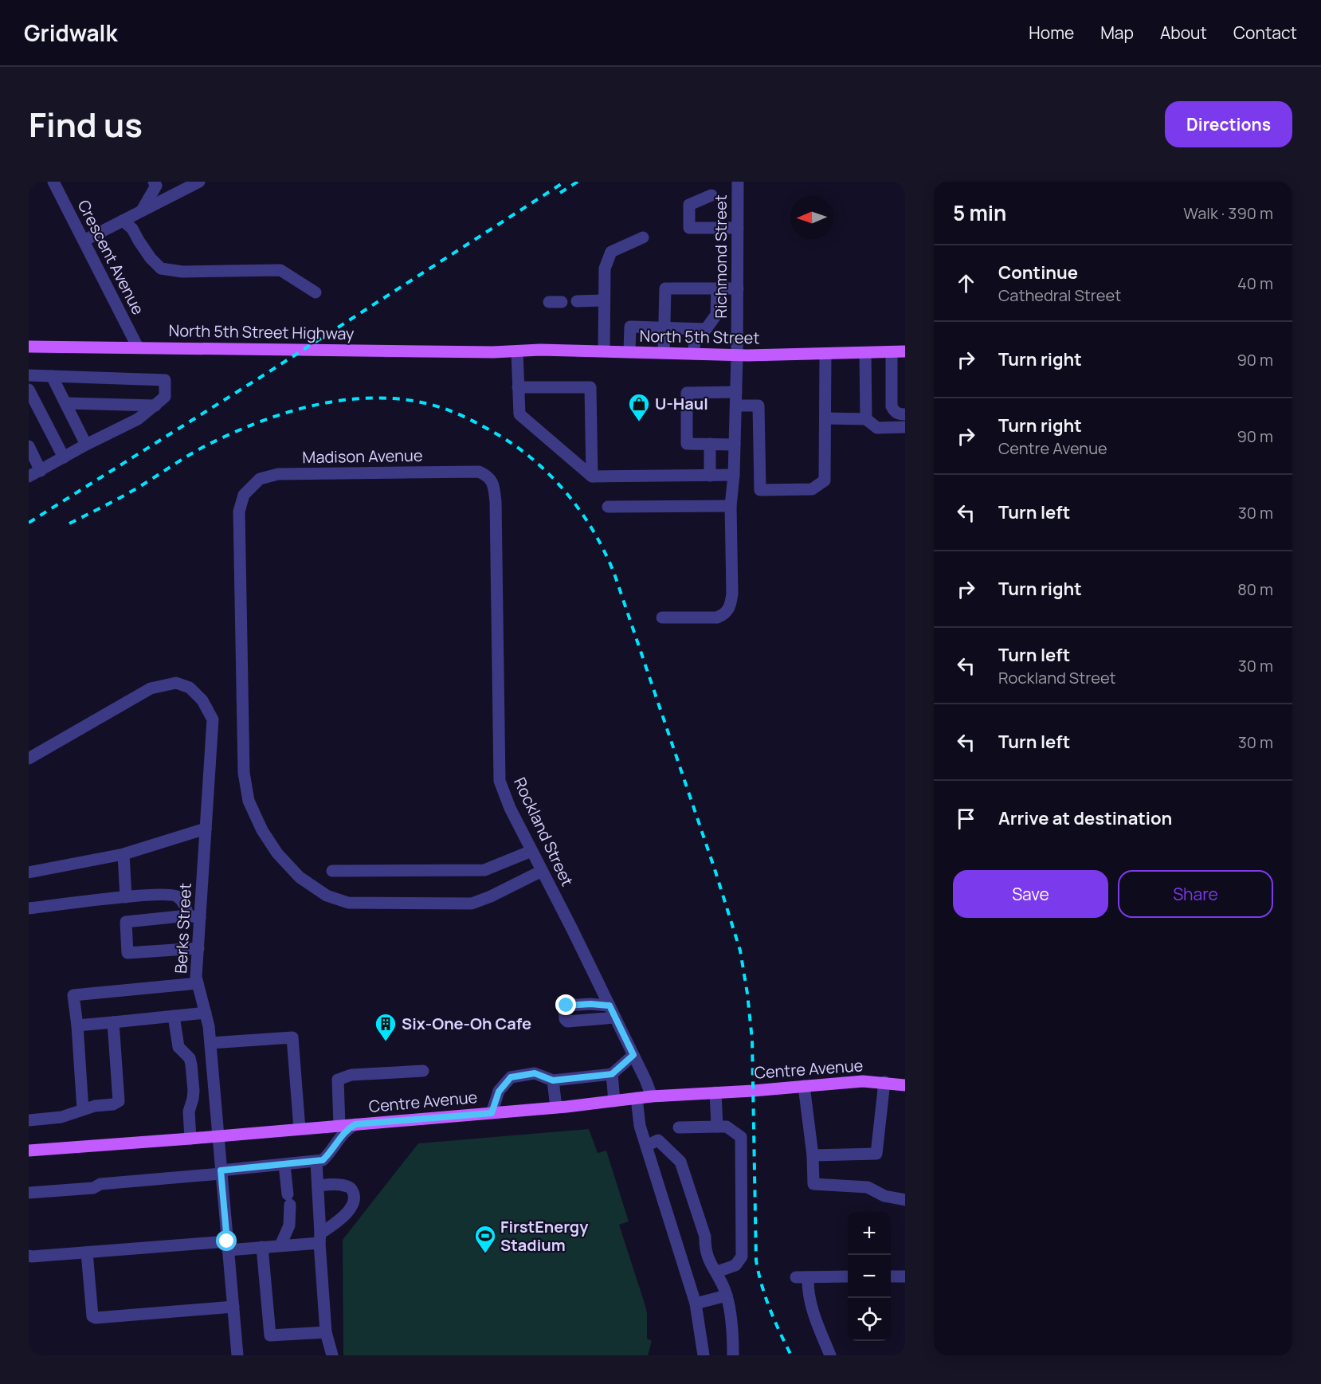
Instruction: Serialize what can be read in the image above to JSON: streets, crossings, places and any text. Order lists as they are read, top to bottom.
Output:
{
  "streets": {
    "main road": ["North 5th Street Highway", "North 5th Street", "Centre Avenue"],
    "street": [
      "Richmond Street",
      "Crescent Avenue",
      "Madison Avenue",
      "Rockland Street",
      "Berks Street"
    ]
  },
  "crossings": [
    ["Richmond Street", "North 5th Street"],
    ["Crescent Avenue", "North 5th Street Highway"],
    ["North 5th Street Highway", "North 5th Street"],
    ["Madison Avenue", "Rockland Street"],
    ["Rockland Street", "Centre Avenue"],
    ["Berks Street", "Centre Avenue"]
  ],
  "places": {
    "shop": ["U-Haul"],
    "building": ["Six-One-Oh Cafe"],
    "sports": ["FirstEnergy Stadium"]
  },
  "north": "left",
  "page": {
    "header": "Gridwalk",
    "nav": [
      "Home",
      "Map",
      "About",
      "Contact"
    ],
    "title": "Find us",
    "buttons": [
      "Directions",
      ["Save", "Share"]
    ],
    "heading": ["5 min", "Walk · 390 m"],
    "list": [
      ["Continue", "Cathedral Street", "40 m"],
      ["Turn right", "90 m"],
      ["Turn right", "Centre Avenue", "90 m"],
      ["Turn left", "30 m"],
      ["Turn right", "80 m"],
      ["Turn left", "Rockland Street", "30 m"],
      ["Turn left", "30 m"],
      "Arrive at destination"
    ],
    "map_buttons": ["+", "−"]
  }
}
